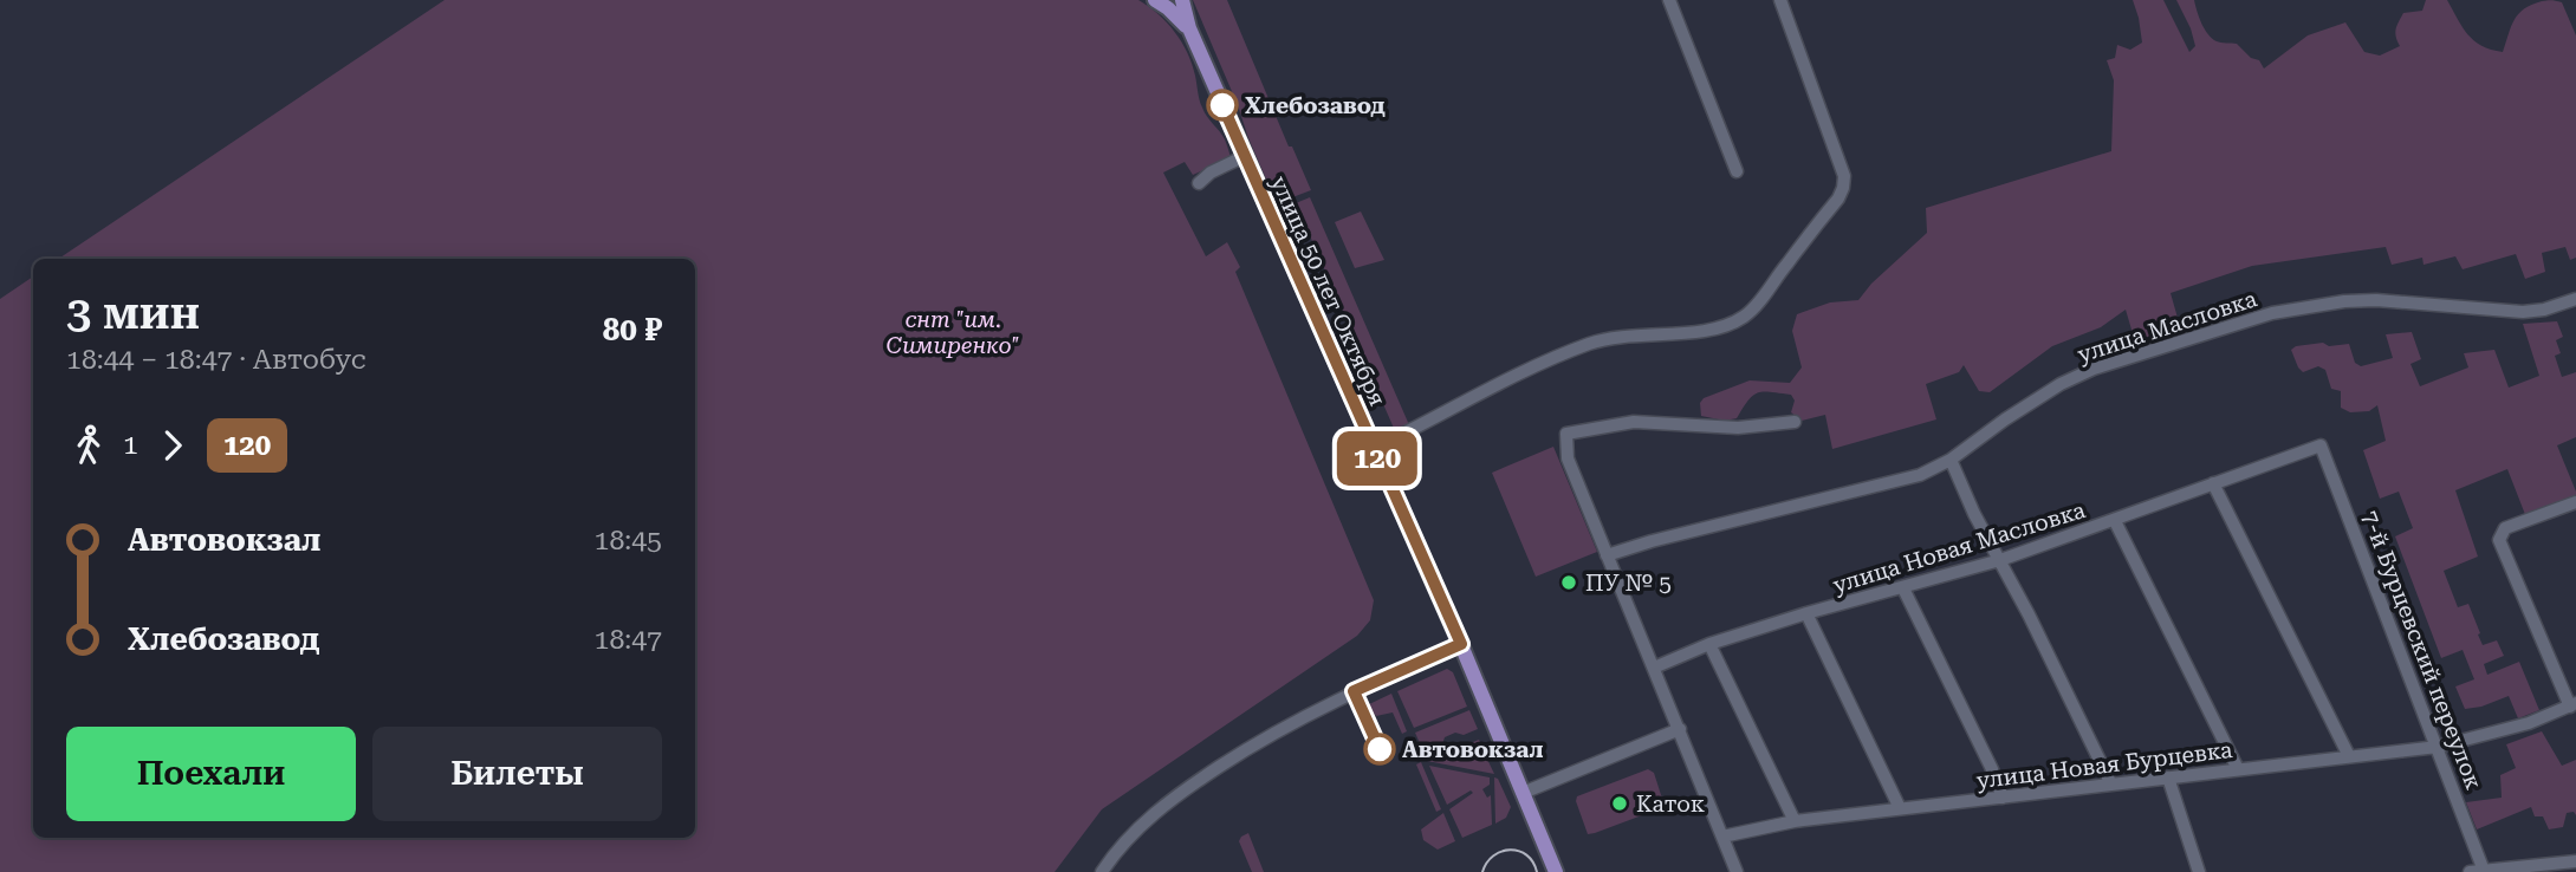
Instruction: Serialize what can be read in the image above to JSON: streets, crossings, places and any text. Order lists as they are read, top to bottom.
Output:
{
  "streets": {
    "main road": ["улица 50 лет Октября"],
    "street": [
      "улица Масловка",
      "улица Новая Масловка",
      "7-й Бурцевский переулок",
      "улица Новая Бурцевка"
    ]
  },
  "crossings": [
    ["улица Новая Масловка", "7-й Бурцевский переулок"],
    ["7-й Бурцевский переулок", "улица Новая Бурцевка"]
  ],
  "parks": ["снт \"им. Симиренко\""],
  "places": [
    "Хлебозавод",
    "ПУ № 5",
    "Автовокзал",
    "Каток"
  ],
  "lines": ["bus line 120"],
  "page": {
    "on_map": "120",
    "heading": ["3 мин", "18:44 – 18:47 · Автобус", "80 ₽"],
    "legs": ["1", "120"],
    "list": [
      {
        "name": "Автовокзал",
        "value": "18:45"
      },
      {
        "name": "Хлебозавод",
        "value": "18:47"
      }
    ],
    "buttons": ["Поехали", "Билеты"]
  }
}
